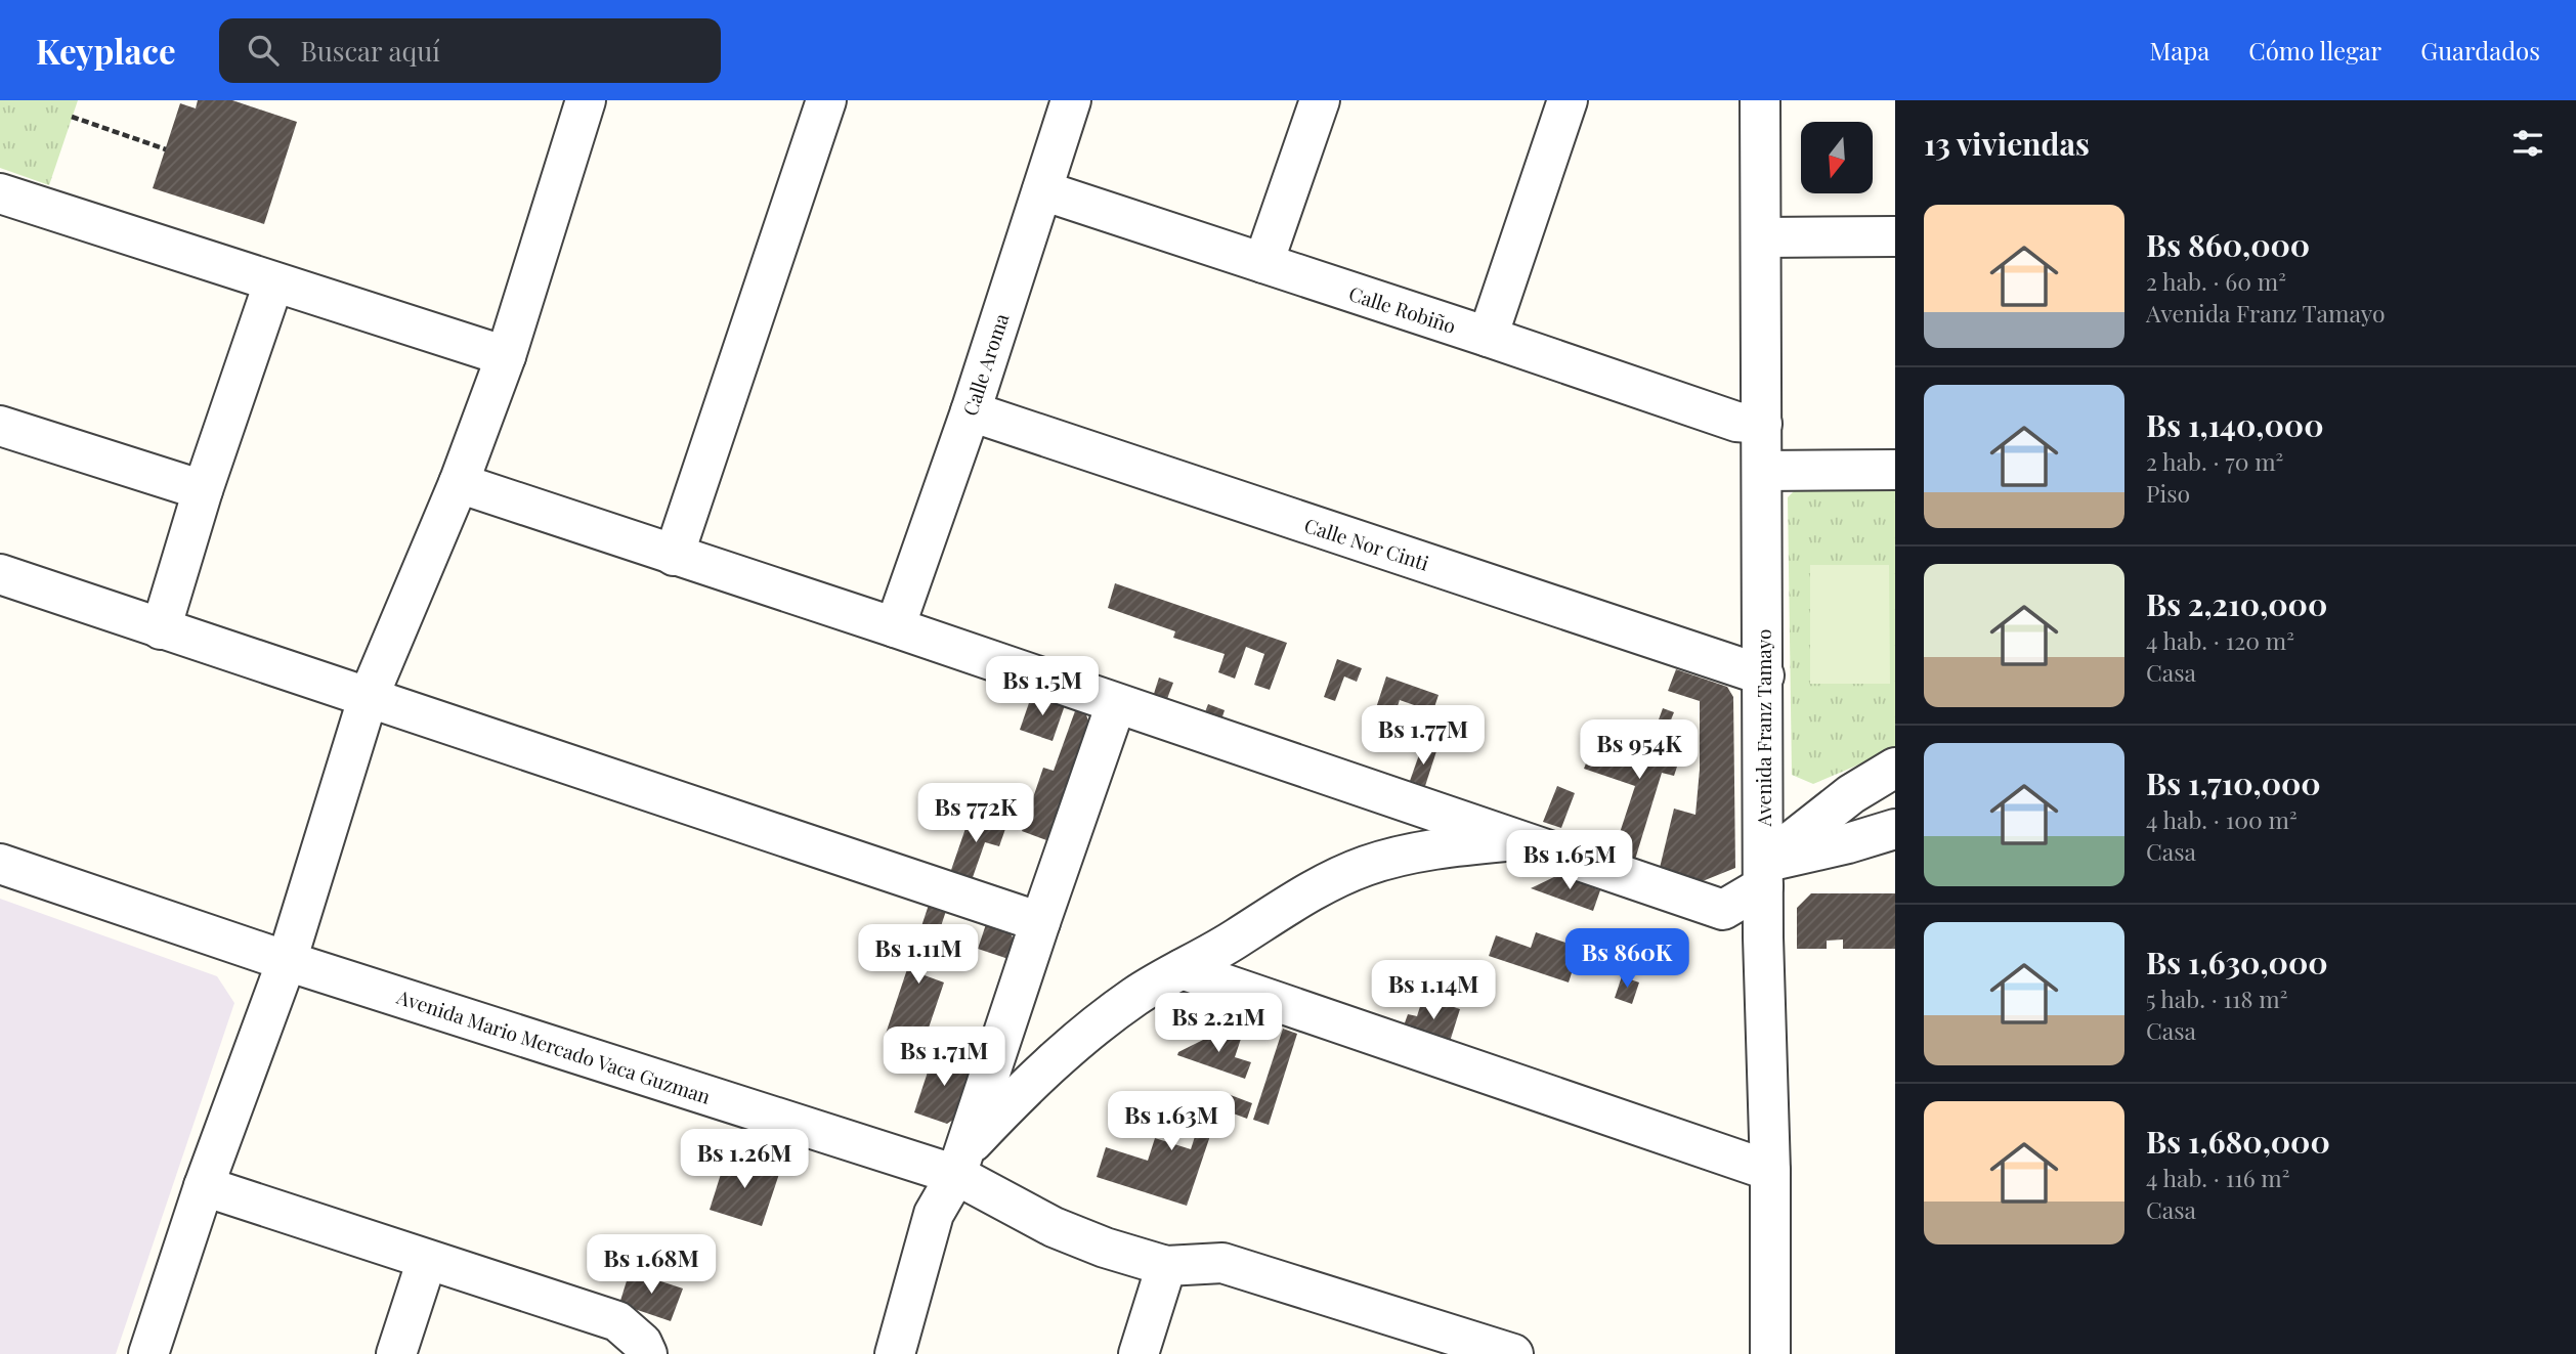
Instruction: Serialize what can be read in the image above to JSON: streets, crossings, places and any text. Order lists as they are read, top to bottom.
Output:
{
  "streets": {
    "street": [
      "Calle Robiño",
      "Calle Aroma",
      "Calle Nor Cinti",
      "Avenida Franz Tamayo",
      "Avenida Mario Mercado Vaca Guzman"
    ]
  },
  "crossings": [
    ["Calle Robiño", "Calle Aroma"],
    ["Calle Robiño", "Avenida Franz Tamayo"],
    ["Calle Aroma", "Calle Nor Cinti"],
    ["Calle Nor Cinti", "Avenida Franz Tamayo"]
  ],
  "north": "bottom",
  "page": {
    "header": "Keyplace",
    "search": "Buscar aquí",
    "nav": ["Mapa", "Cómo llegar", "Guardados"],
    "heading": "13 viviendas",
    "list": [
      {
        "name": "Bs 860,000",
        "note": "2 hab. · 60 m² · Avenida Franz Tamayo"
      },
      {
        "name": "Bs 1,140,000",
        "note": "2 hab. · 70 m² · Piso"
      },
      {
        "name": "Bs 2,210,000",
        "note": "4 hab. · 120 m² · Casa"
      },
      {
        "name": "Bs 1,710,000",
        "note": "4 hab. · 100 m² · Casa"
      },
      {
        "name": "Bs 1,630,000",
        "note": "5 hab. · 118 m² · Casa"
      },
      {
        "name": "Bs 1,680,000",
        "note": "4 hab. · 116 m² · Casa"
      }
    ],
    "price": [
      "Bs 1.5M",
      "Bs 1.77M",
      "Bs 954K",
      "Bs 772K",
      "Bs 1.65M",
      "Bs 1.11M",
      "Bs 860K",
      "Bs 1.14M",
      "Bs 2.21M",
      "Bs 1.71M",
      "Bs 1.63M",
      "Bs 1.26M",
      "Bs 1.68M"
    ]
  }
}
